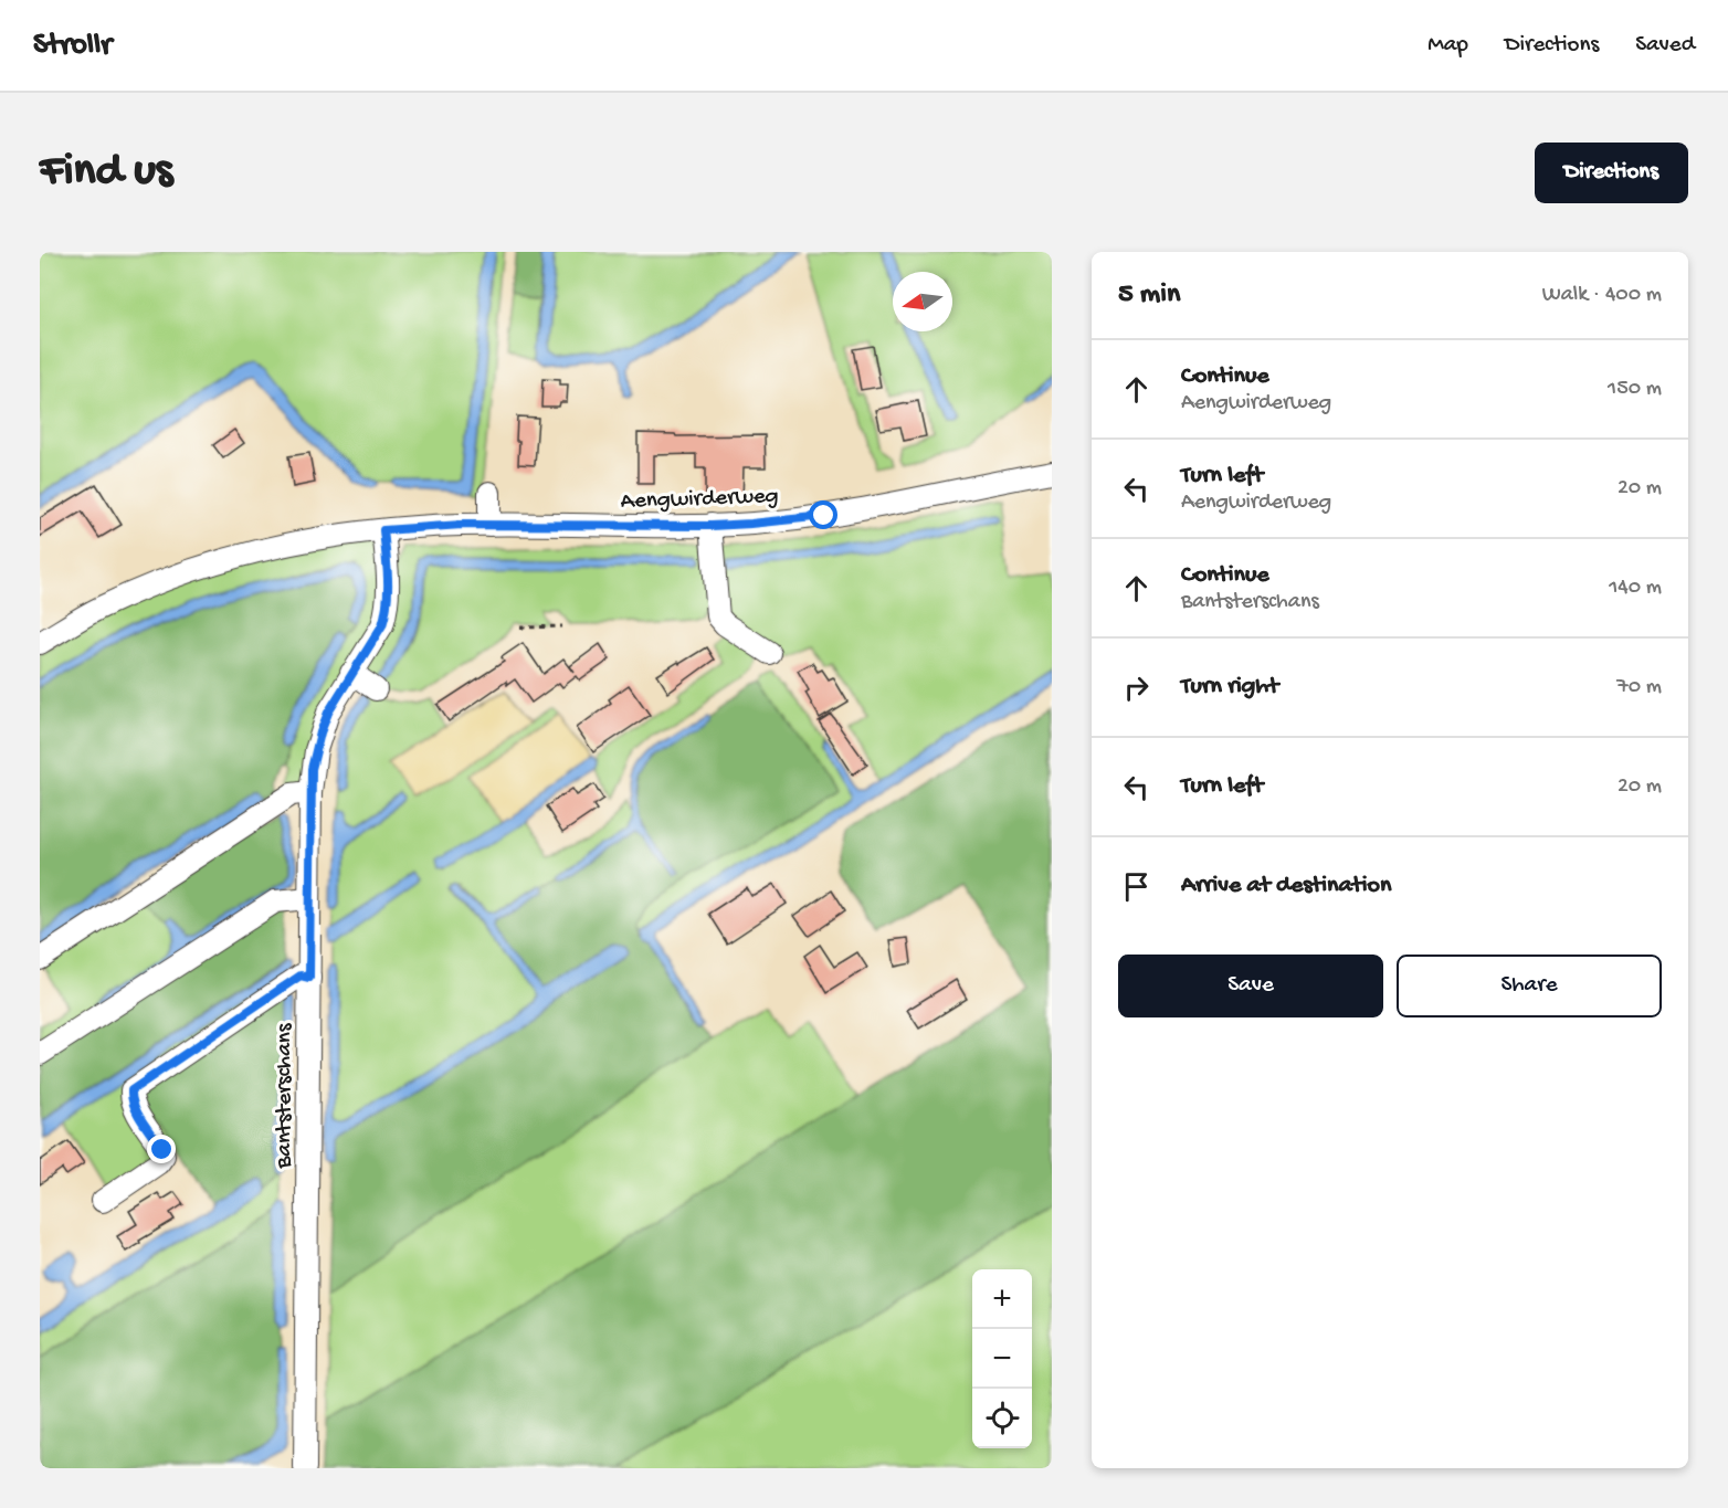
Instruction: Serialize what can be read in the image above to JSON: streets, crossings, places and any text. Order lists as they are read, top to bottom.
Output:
{
  "streets": {
    "street": ["Aengwirderweg", "Bantsterschans"]
  },
  "crossings": [
    ["Aengwirderweg", "Bantsterschans"]
  ],
  "north": "left",
  "page": {
    "header": "Strollr",
    "nav": ["Map", "Directions", "Saved"],
    "buttons": [
      "Directions",
      ["Save", "Share"]
    ],
    "title": "Find us",
    "heading": ["5 min", "Walk · 400 m"],
    "list": [
      ["Continue", "Aengwirderweg", "150 m"],
      ["Turn left", "Aengwirderweg", "20 m"],
      ["Continue", "Bantsterschans", "140 m"],
      ["Turn right", "70 m"],
      ["Turn left", "20 m"],
      "Arrive at destination"
    ],
    "map_buttons": ["+", "−"]
  }
}
